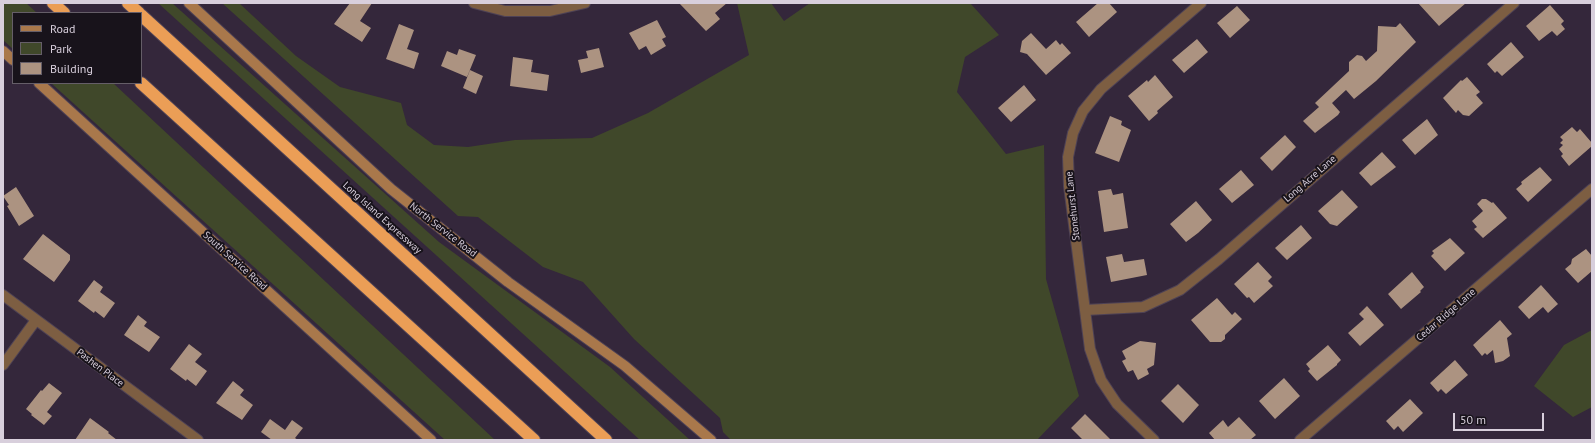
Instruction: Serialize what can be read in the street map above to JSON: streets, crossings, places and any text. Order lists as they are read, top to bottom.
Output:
{
  "streets": {
    "highway": ["Long Island Expressway"],
    "main road": ["North Service Road", "South Service Road"],
    "street": [
      "Long Acre Lane",
      "Stonehurst Lane",
      "Cedar Ridge Lane",
      "Pashen Place"
    ]
  },
  "crossings": [
    ["Long Acre Lane", "Stonehurst Lane"]
  ],
  "legend": ["Road", "Park", "Building"],
  "scale_bar": "50 m"
}
